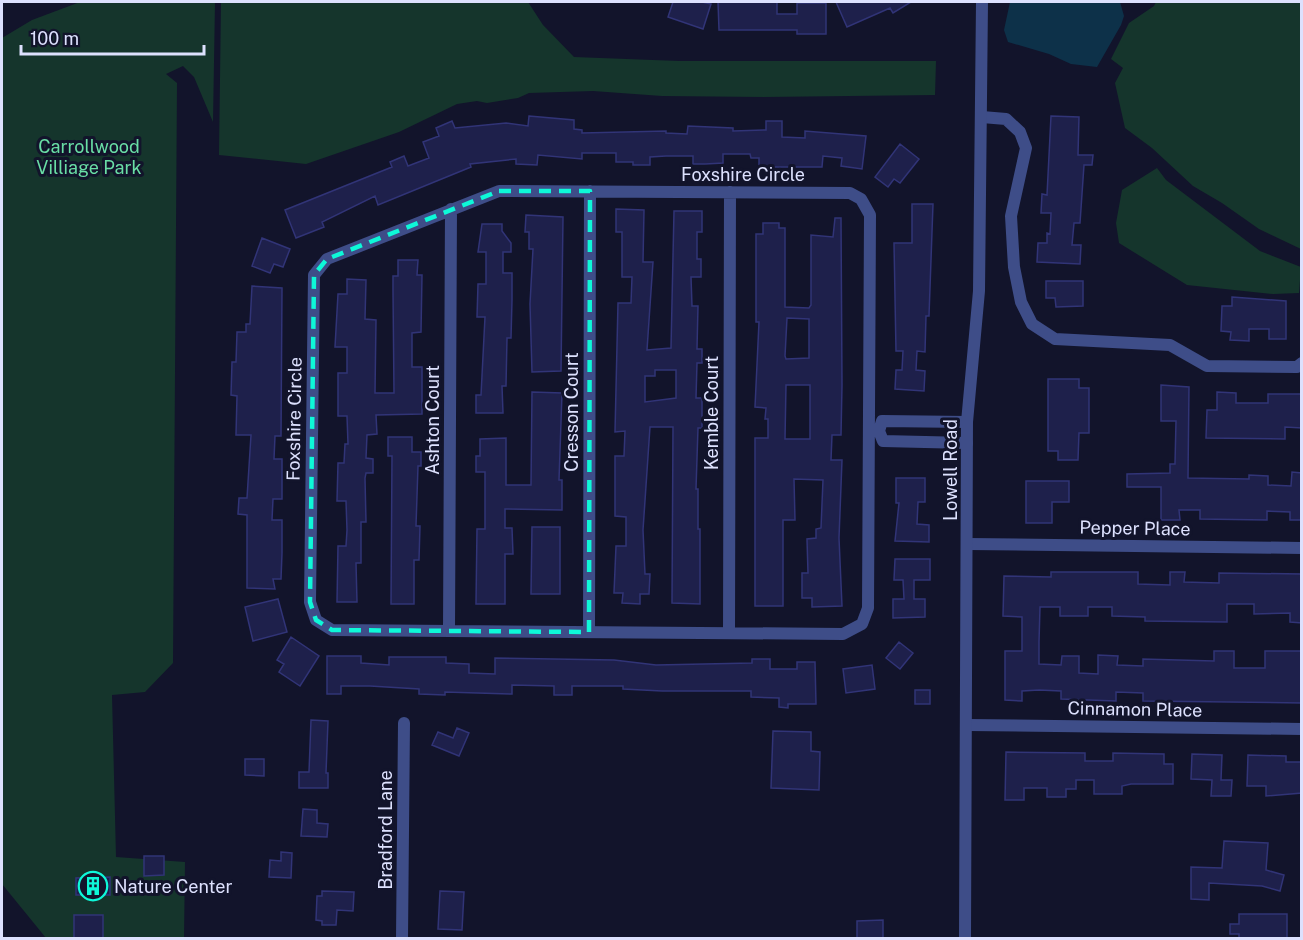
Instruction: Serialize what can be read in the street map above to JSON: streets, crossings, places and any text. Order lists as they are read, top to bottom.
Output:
{
  "streets": {
    "street": [
      "Foxshire Circle",
      "Cresson Court",
      "Kemble Court",
      "Ashton Court",
      "Lowell Road",
      "Pepper Place",
      "Cinnamon Place",
      "Bradford Lane"
    ]
  },
  "crossings": [
    ["Foxshire Circle", "Cresson Court"],
    ["Foxshire Circle", "Kemble Court"],
    ["Foxshire Circle", "Ashton Court"],
    ["Lowell Road", "Pepper Place"],
    ["Lowell Road", "Cinnamon Place"]
  ],
  "parks": ["Carrollwood Villiage Park"],
  "places": {
    "building": ["Nature Center"]
  },
  "scale_bar": "100 m"
}
